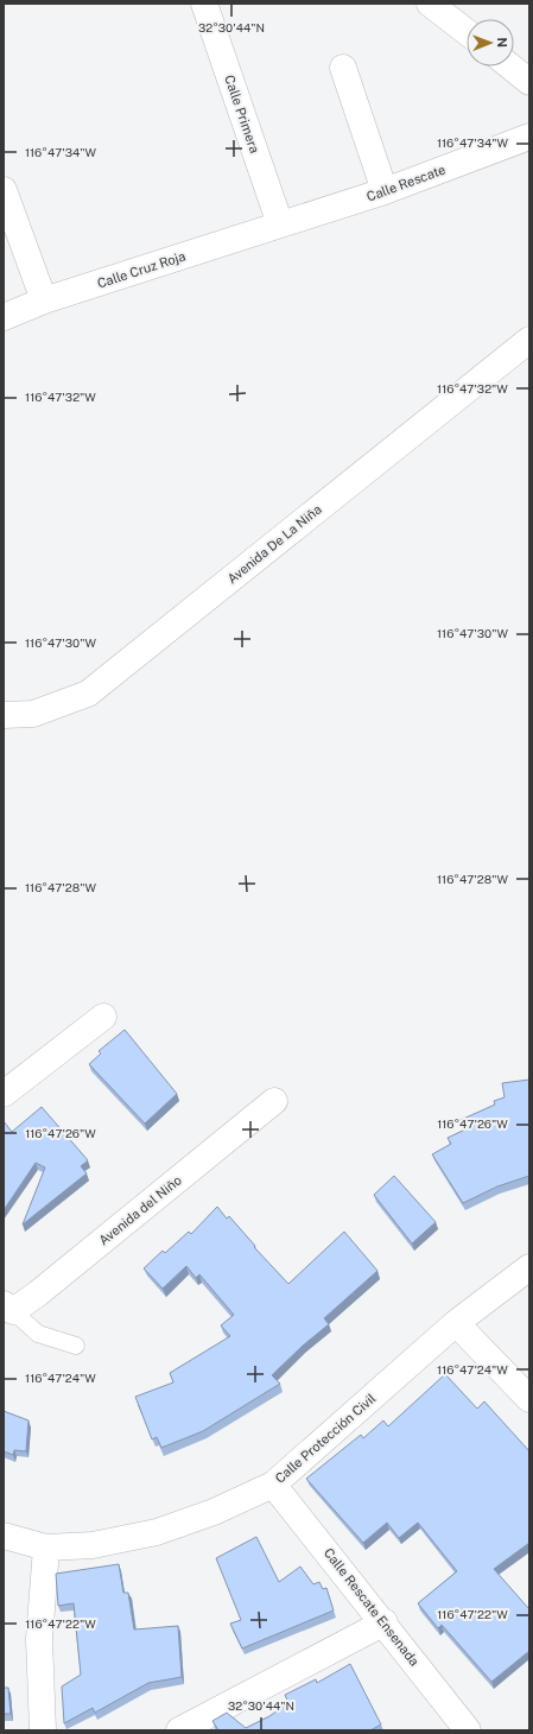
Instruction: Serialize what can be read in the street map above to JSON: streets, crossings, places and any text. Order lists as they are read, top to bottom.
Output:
{
  "streets": {
    "street": [
      "Calle Primera",
      "Calle Rescate",
      "Calle Cruz Roja",
      "Avenida De La Niña",
      "Avenida del Niño",
      "Calle Protección Civil",
      "Calle Rescate Ensenada"
    ]
  },
  "crossings": [
    ["Calle Primera", "Calle Rescate"],
    ["Calle Primera", "Calle Cruz Roja"],
    ["Calle Rescate", "Calle Cruz Roja"],
    ["Calle Protección Civil", "Calle Rescate Ensenada"]
  ],
  "north": "right",
  "coordinates": [
    "32°30'44\"N",
    "116°47'34\"W",
    "116°47'32\"W",
    "116°47'30\"W",
    "116°47'28\"W",
    "116°47'26\"W",
    "116°47'24\"W",
    "116°47'22\"W"
  ]
}
